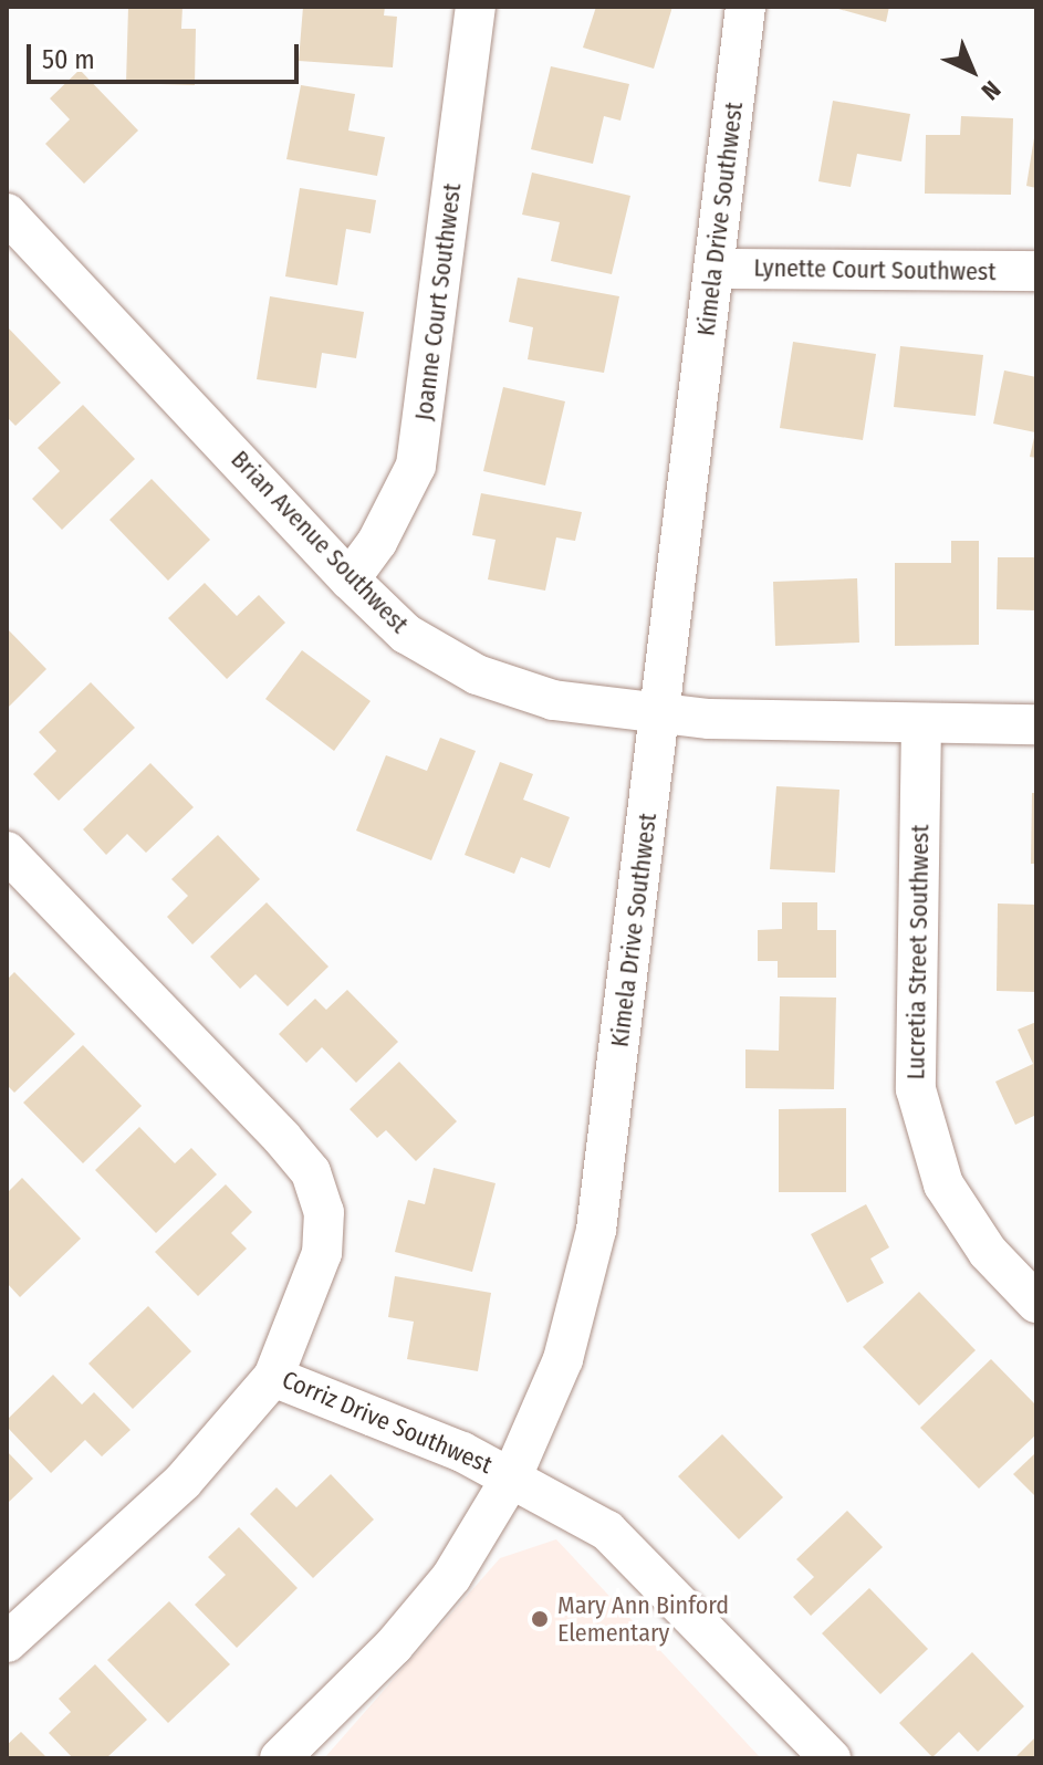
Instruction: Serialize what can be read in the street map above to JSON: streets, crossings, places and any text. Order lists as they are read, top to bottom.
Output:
{
  "streets": {
    "street": [
      "Kimela Drive Southwest",
      "Lynette Court Southwest",
      "Joanne Court Southwest",
      "Brian Avenue Southwest",
      "Lucretia Street Southwest",
      "Corriz Drive Southwest"
    ]
  },
  "crossings": [
    ["Kimela Drive Southwest", "Lynette Court Southwest"],
    ["Kimela Drive Southwest", "Brian Avenue Southwest"],
    ["Kimela Drive Southwest", "Corriz Drive Southwest"],
    ["Joanne Court Southwest", "Brian Avenue Southwest"],
    ["Brian Avenue Southwest", "Lucretia Street Southwest"]
  ],
  "places": ["Mary Ann Binford Elementary"],
  "scale_bar": "50 m",
  "north": "bottom right"
}
